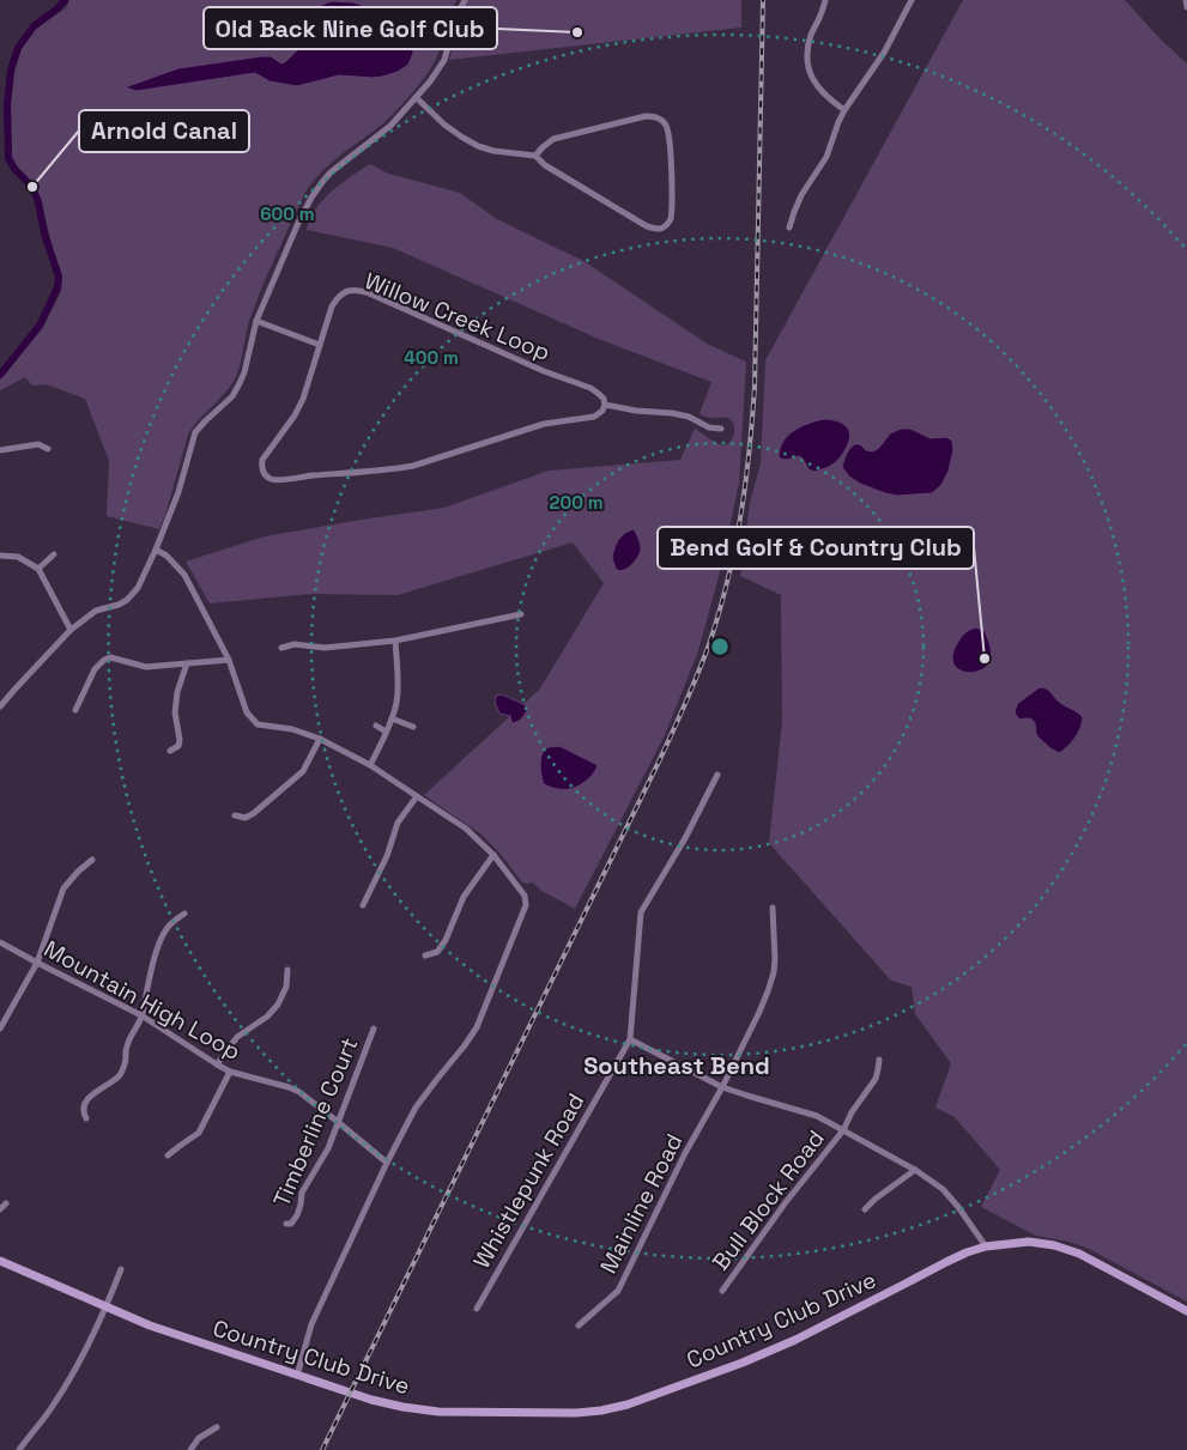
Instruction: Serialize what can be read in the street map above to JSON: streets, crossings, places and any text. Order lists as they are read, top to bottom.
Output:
{
  "streets": {
    "street": [
      "Willow Creek Loop",
      "Mountain High Loop",
      "Timberline Court",
      "Whistlepunk Road",
      "Bull Block Road",
      "Mainline Road",
      "Country Club Drive"
    ]
  },
  "crossings": [
    ["Mountain High Loop", "Timberline Court"]
  ],
  "districts": ["Southeast Bend"],
  "places": ["Old Back Nine Golf Club", "Arnold Canal", "Bend Golf & Country Club"],
  "rings": ["600 m", "400 m", "200 m"]
}
